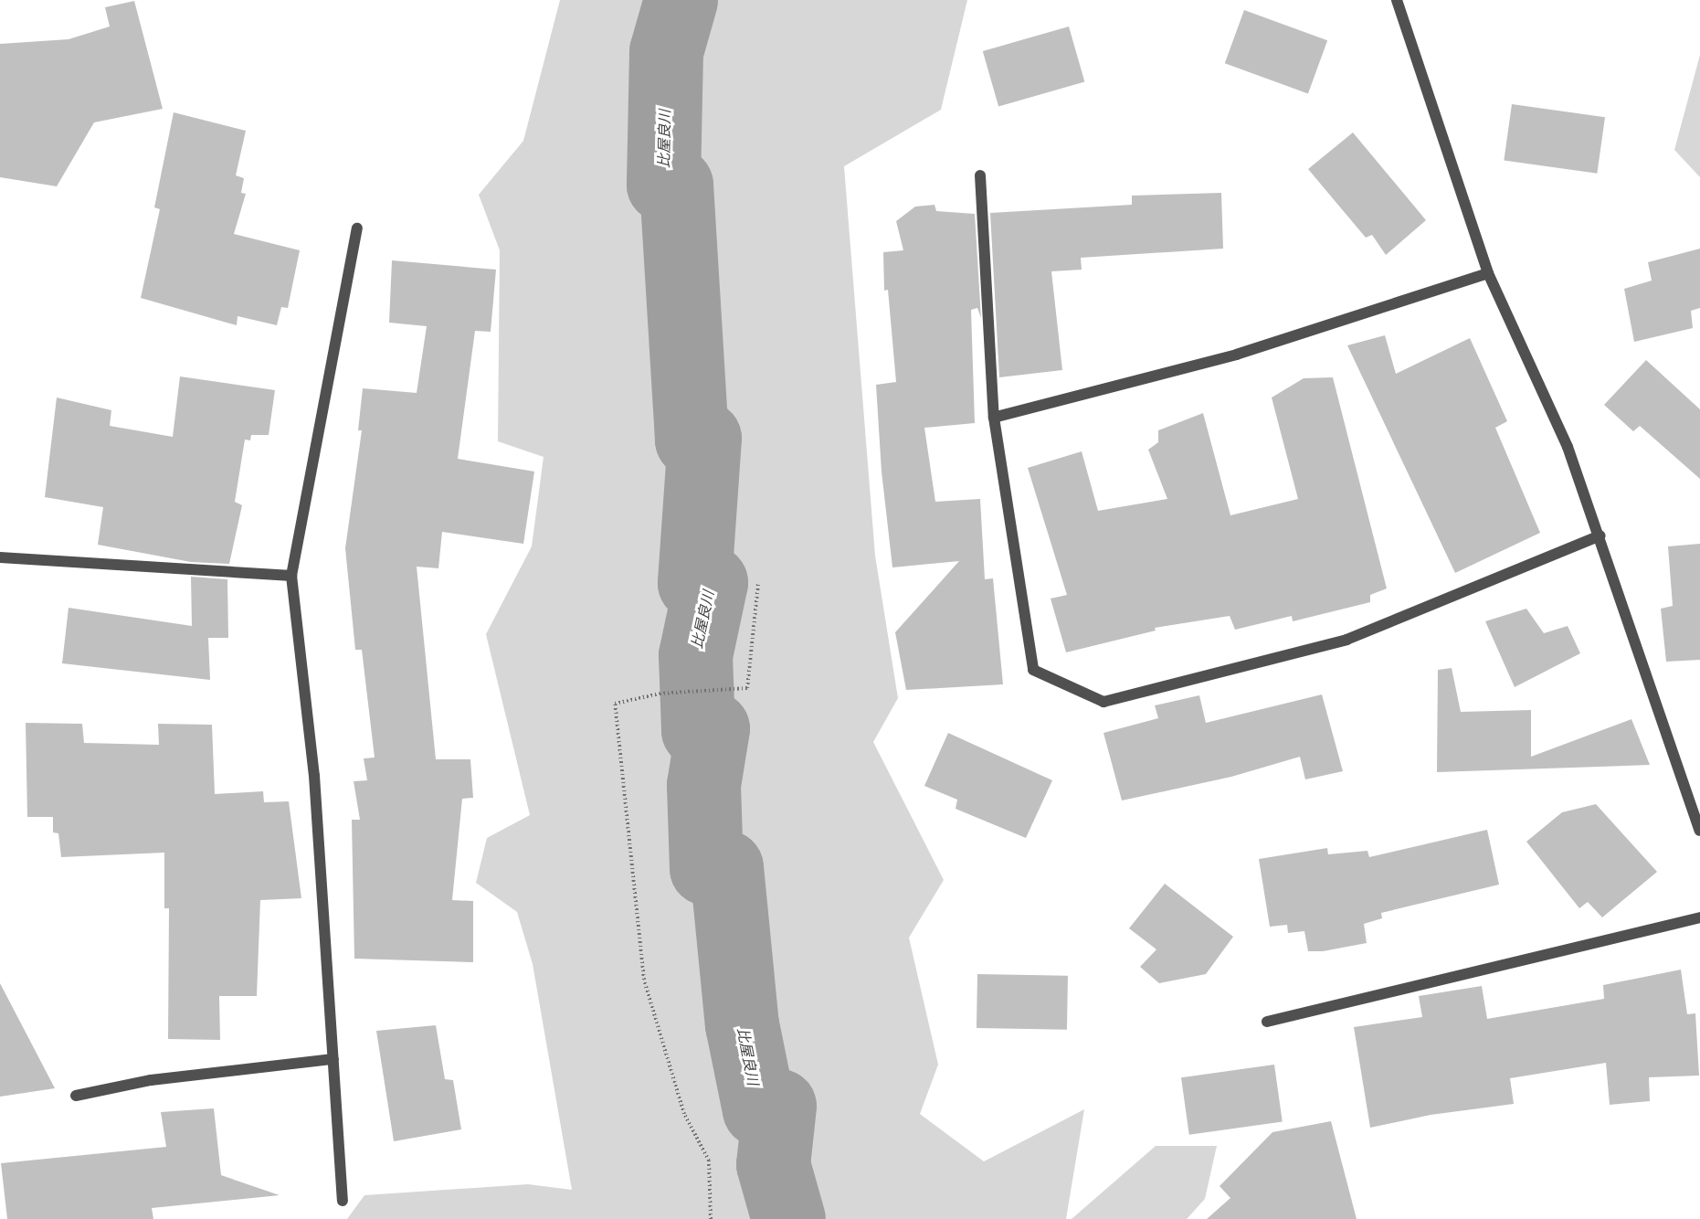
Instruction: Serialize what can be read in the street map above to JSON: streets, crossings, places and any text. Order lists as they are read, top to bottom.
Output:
{
  "water": ["比屋良川"]
}
